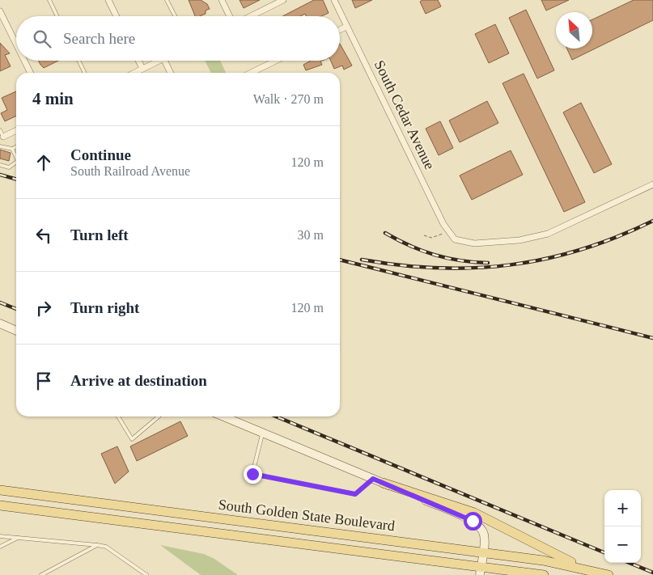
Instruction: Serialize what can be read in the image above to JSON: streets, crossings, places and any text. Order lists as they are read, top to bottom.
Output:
{
  "streets": {
    "main road": ["South Golden State Boulevard"],
    "street": ["South Cedar Avenue"]
  },
  "north": "top left",
  "page": {
    "search": "Search here",
    "heading": ["4 min", "Walk · 270 m"],
    "list": [
      ["Continue", "South Railroad Avenue", "120 m"],
      ["Turn left", "30 m"],
      ["Turn right", "120 m"],
      "Arrive at destination"
    ],
    "map_buttons": ["+", "−"]
  }
}
